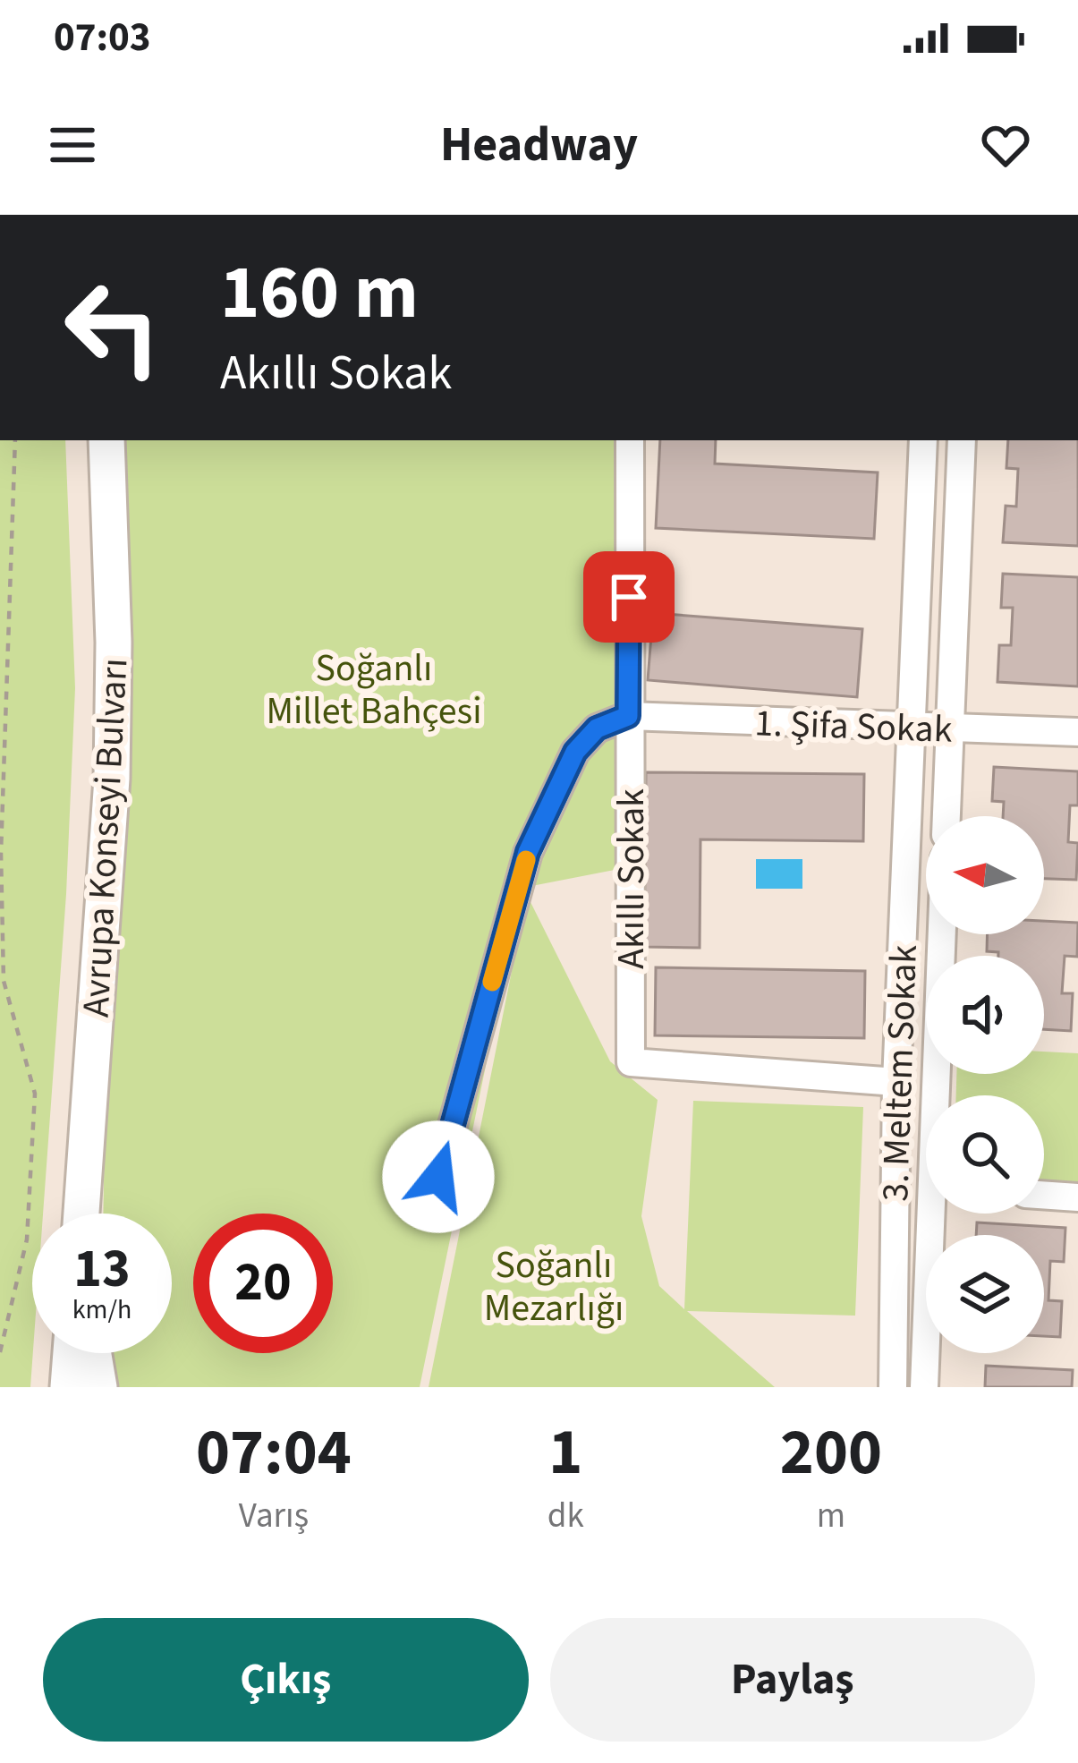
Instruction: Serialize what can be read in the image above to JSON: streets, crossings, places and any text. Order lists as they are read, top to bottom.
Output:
{
  "streets": {
    "main road": ["Avrupa Konseyi Bulvarı"],
    "street": ["1. Şifa Sokak", "Akıllı Sokak", "3. Meltem Sokak"]
  },
  "crossings": [
    ["1. Şifa Sokak", "Akıllı Sokak"],
    ["1. Şifa Sokak", "3. Meltem Sokak"],
    ["Akıllı Sokak", "3. Meltem Sokak"]
  ],
  "parks": ["Soğanlı Millet Bahçesi", "Soğanlı Mezarlığı"],
  "north": "left",
  "page": {
    "status": "07:03",
    "header": "Headway",
    "turn": ["160 m", "Akıllı Sokak"],
    "speed": "13 km/h",
    "limit": "20",
    "eta": [
      "07:04",
      "Varış",
      "1",
      "dk",
      "200",
      "m"
    ],
    "buttons": ["Çıkış", "Paylaş"]
  }
}
